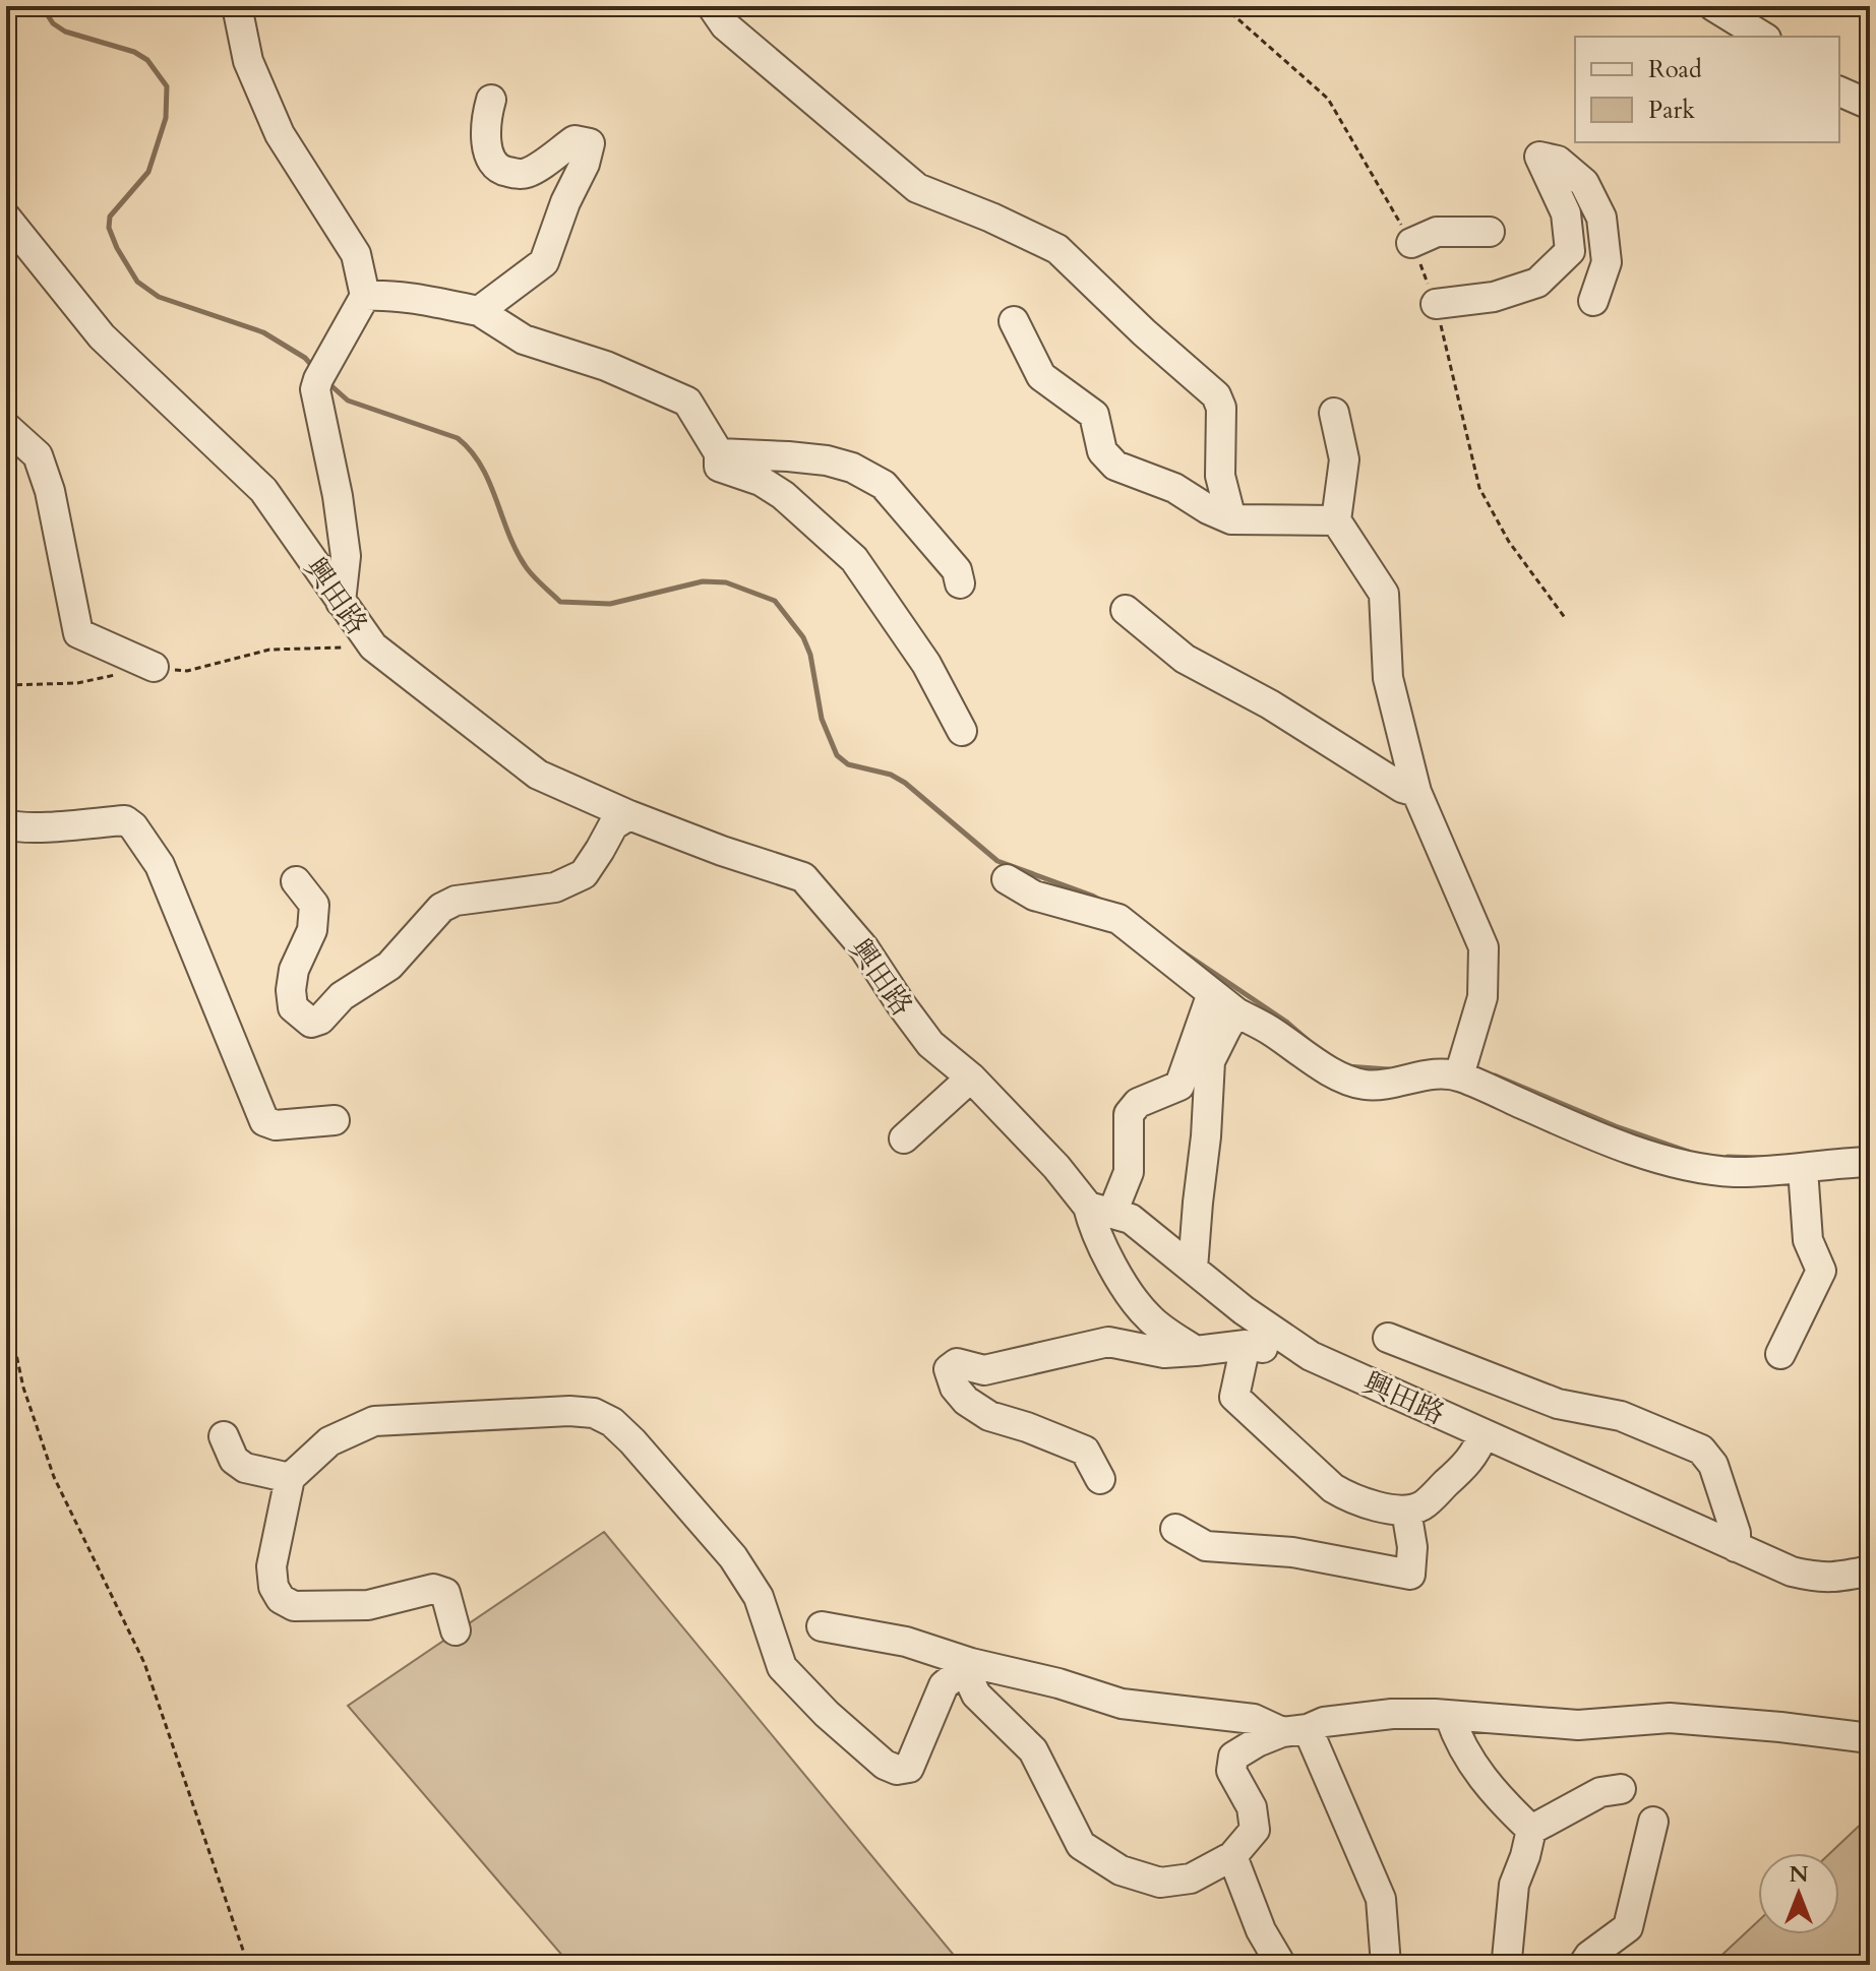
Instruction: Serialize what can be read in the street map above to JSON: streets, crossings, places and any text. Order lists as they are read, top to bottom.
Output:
{
  "streets": {
    "street": ["興田路"]
  },
  "legend": ["Road", "Park"],
  "north": "top"
}
